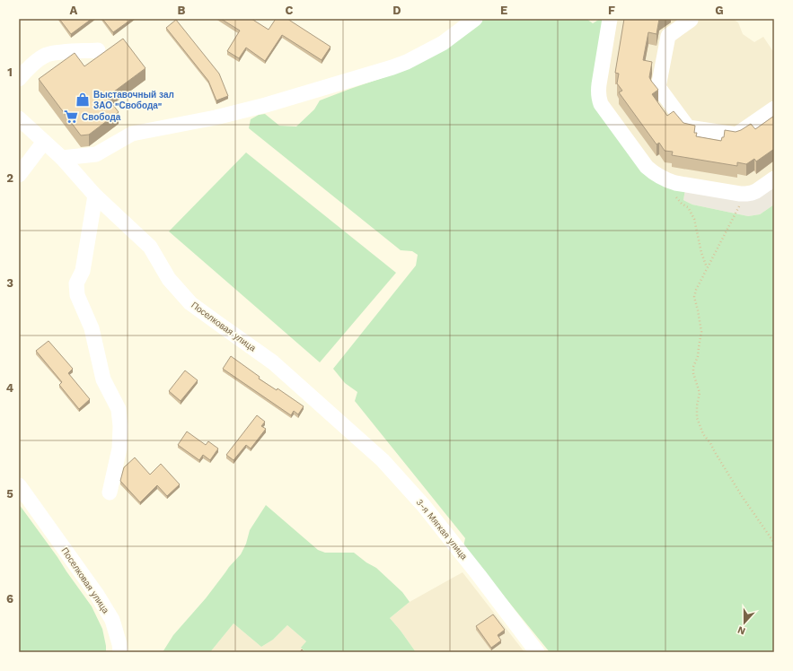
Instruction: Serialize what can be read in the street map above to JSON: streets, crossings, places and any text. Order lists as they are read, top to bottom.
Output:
{
  "streets": {
    "street": ["Поселковая улица", "3-я Мягкая улица"]
  },
  "crossings": [
    ["Поселковая улица", "3-я Мягкая улица"]
  ],
  "places": {
    "shop": ["Выставочный зал ЗАО \"Свобода\""],
    "supermarket": ["Свобода"]
  },
  "north": "bottom",
  "grid": {
    "columns": [
      "A",
      "B",
      "C",
      "D",
      "E",
      "F",
      "G"
    ],
    "rows": [
      "1",
      "2",
      "3",
      "4",
      "5",
      "6"
    ]
  }
}
